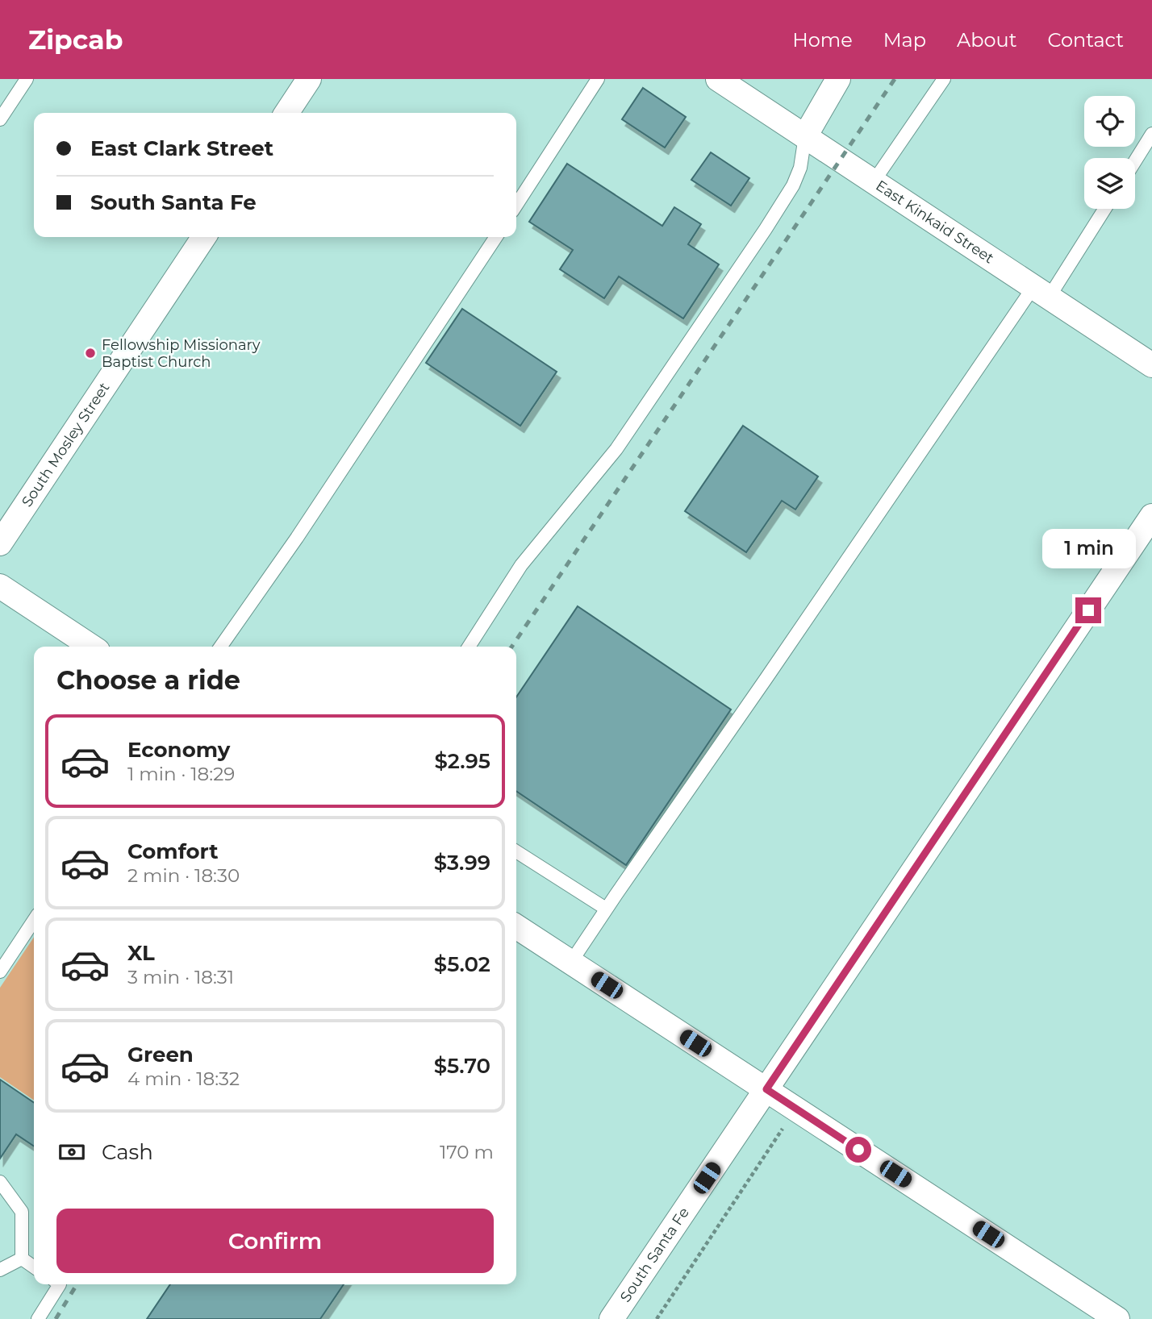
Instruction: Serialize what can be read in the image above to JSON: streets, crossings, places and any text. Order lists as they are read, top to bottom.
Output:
{
  "streets": {
    "street": ["East Kinkaid Street", "South Mosley Street", "South Santa Fe"]
  },
  "places": ["Fellowship Missionary Baptist Church"],
  "page": {
    "header": "Zipcab",
    "nav": [
      "Home",
      "Map",
      "About",
      "Contact"
    ],
    "banner": ["East Clark Street", "South Santa Fe"],
    "bubble": "1 min",
    "heading": "Choose a ride",
    "list": [
      {
        "name": "Economy",
        "note": "1 min · 18:29",
        "value": "$2.95"
      },
      {
        "name": "Comfort",
        "note": "2 min · 18:30",
        "value": "$3.99"
      },
      {
        "name": "XL",
        "note": "3 min · 18:31",
        "value": "$5.02"
      },
      {
        "name": "Green",
        "note": "4 min · 18:32",
        "value": "$5.70"
      }
    ],
    "pay": ["Cash", "170 m"],
    "buttons": "Confirm"
  }
}
